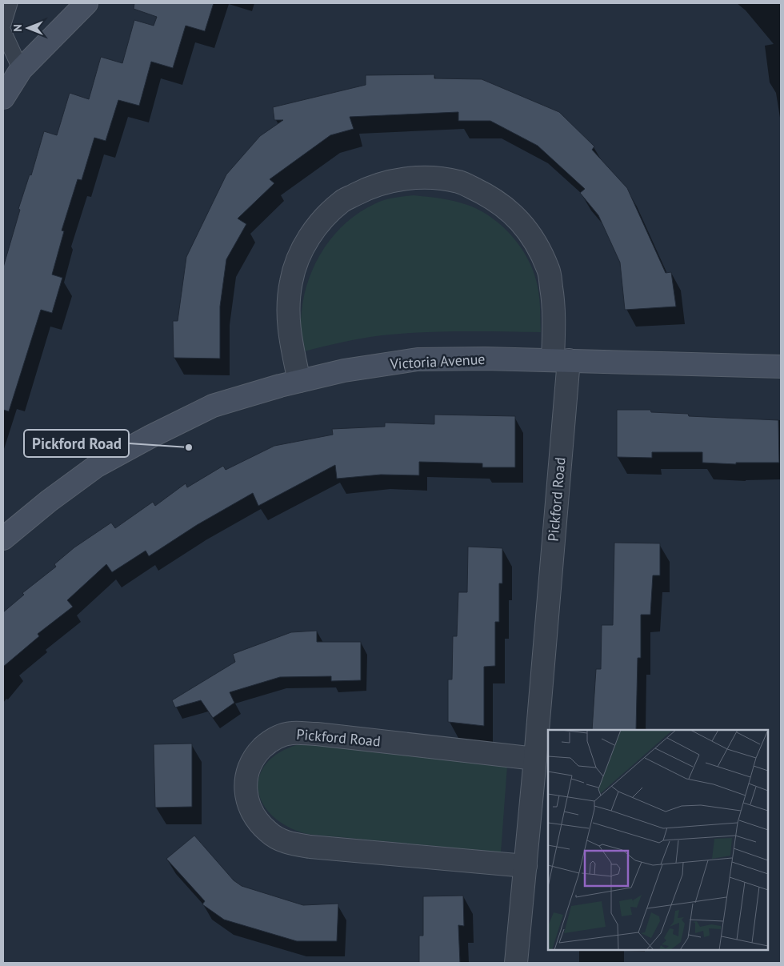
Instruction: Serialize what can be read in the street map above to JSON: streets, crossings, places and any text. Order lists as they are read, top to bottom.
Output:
{
  "streets": {
    "street": ["Victoria Avenue", "Pickford Road"]
  },
  "crossings": [
    ["Victoria Avenue", "Pickford Road"]
  ],
  "places": ["Pickford Road"],
  "north": "left"
}
